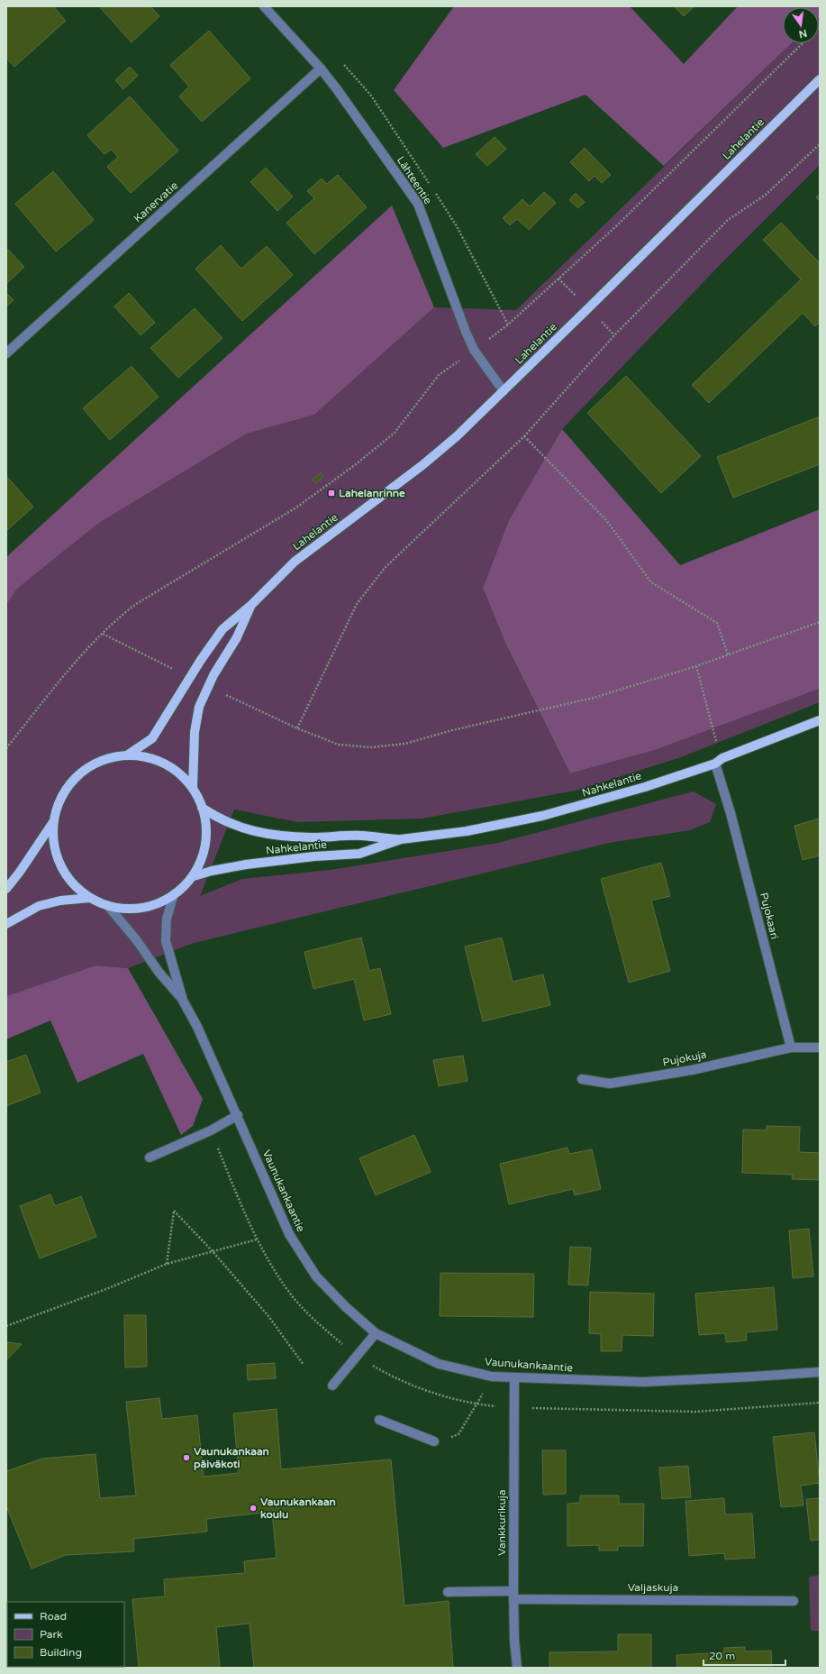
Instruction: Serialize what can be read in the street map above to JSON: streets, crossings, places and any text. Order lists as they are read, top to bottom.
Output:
{
  "streets": {
    "main road": ["Lahelantie", "Nahkelantie"],
    "street": [
      "Lähteentie",
      "Kanervatie",
      "Pujokaari",
      "Pujokuja",
      "Vaunukankaantie",
      "Vankkurikuja",
      "Valjaskuja"
    ]
  },
  "crossings": [
    ["Lahelantie", "Lähteentie"],
    ["Lähteentie", "Kanervatie"],
    ["Nahkelantie", "Pujokaari"],
    ["Pujokaari", "Pujokuja"],
    ["Vaunukankaantie", "Vankkurikuja"],
    ["Vankkurikuja", "Valjaskuja"]
  ],
  "places": {
    "transit": ["Lahelanrinne"],
    "other": ["Vaunukankaan päiväkoti", "Vaunukankaan koulu"]
  },
  "legend": ["Road", "Park", "Building"],
  "scale_bar": "20 m",
  "north": "bottom"
}
